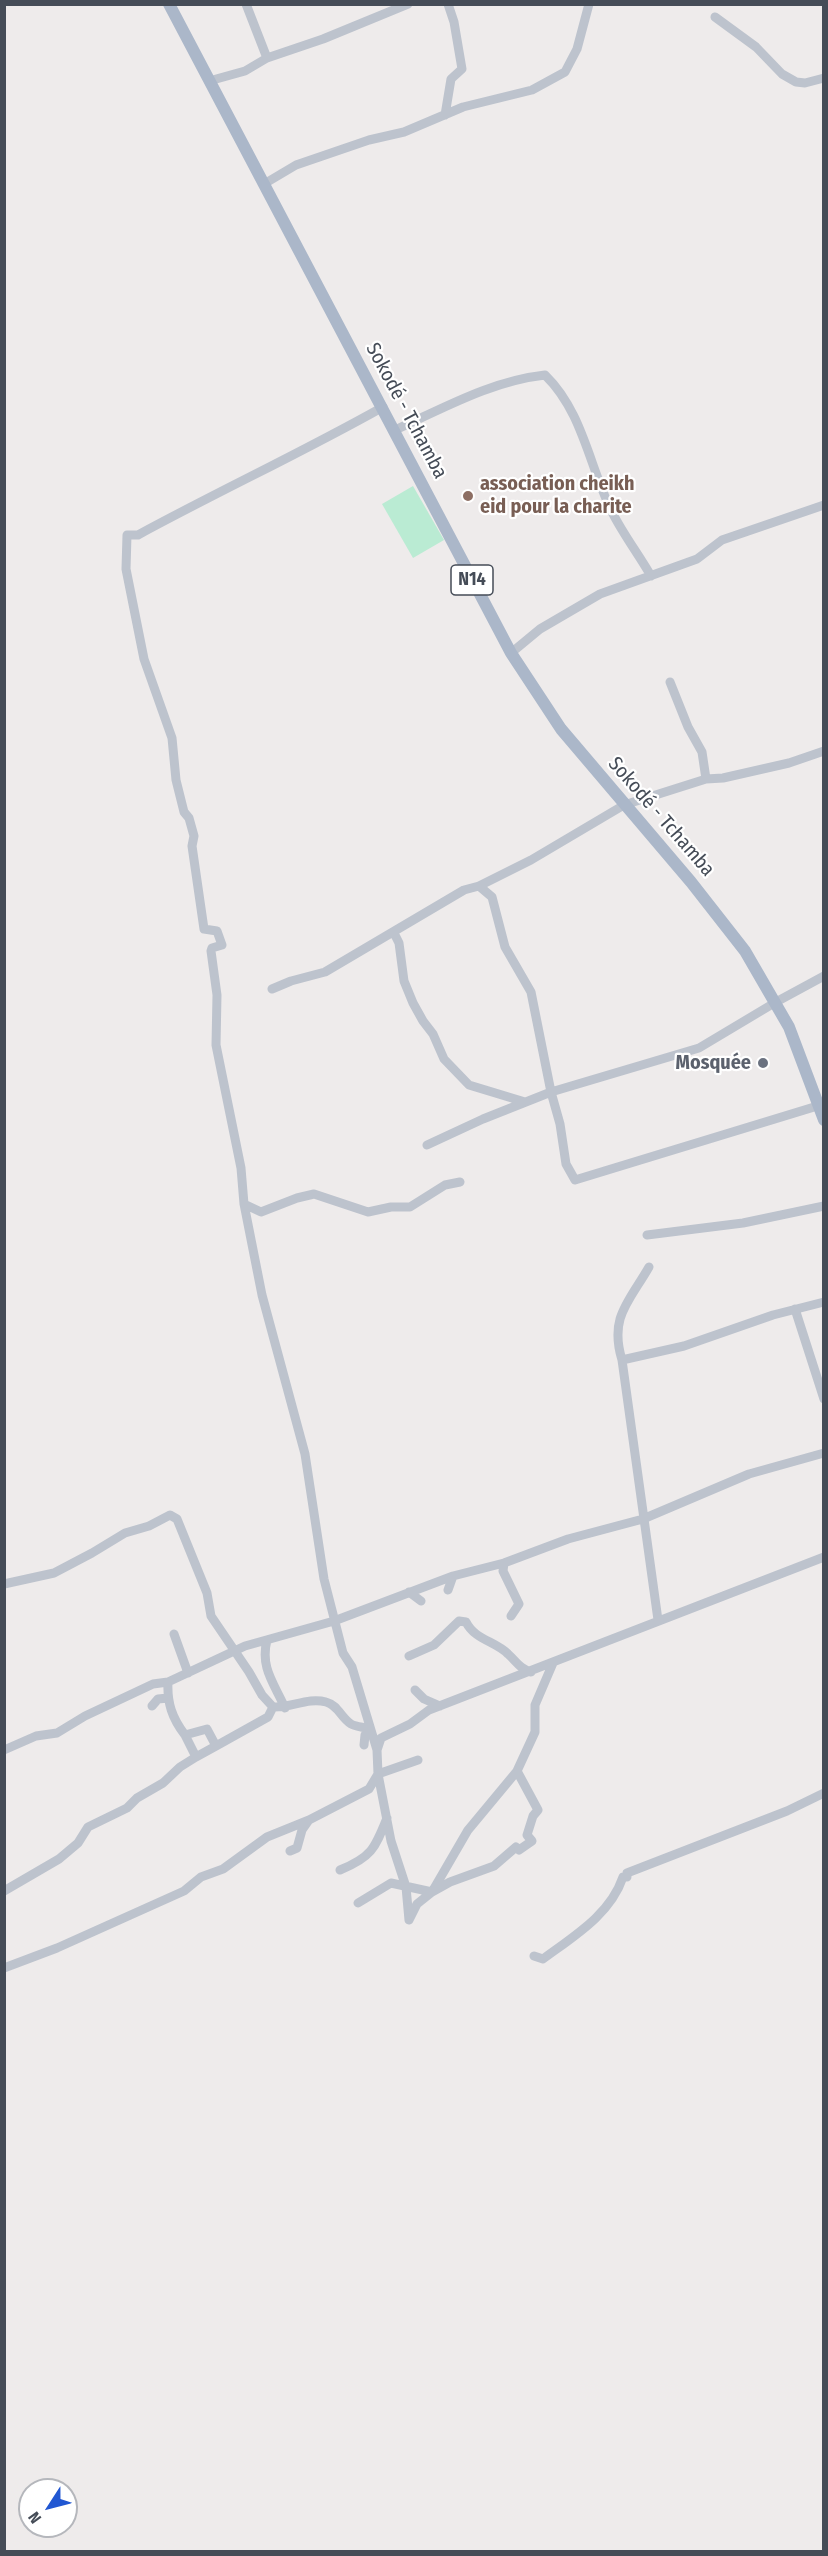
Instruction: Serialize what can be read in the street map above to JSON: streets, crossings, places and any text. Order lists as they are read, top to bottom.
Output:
{
  "streets": {
    "main road": ["Sokodé - Tchamba", "N14"]
  },
  "places": ["association cheikh eid pour la charite", "Mosquée"],
  "north": "bottom left"
}
